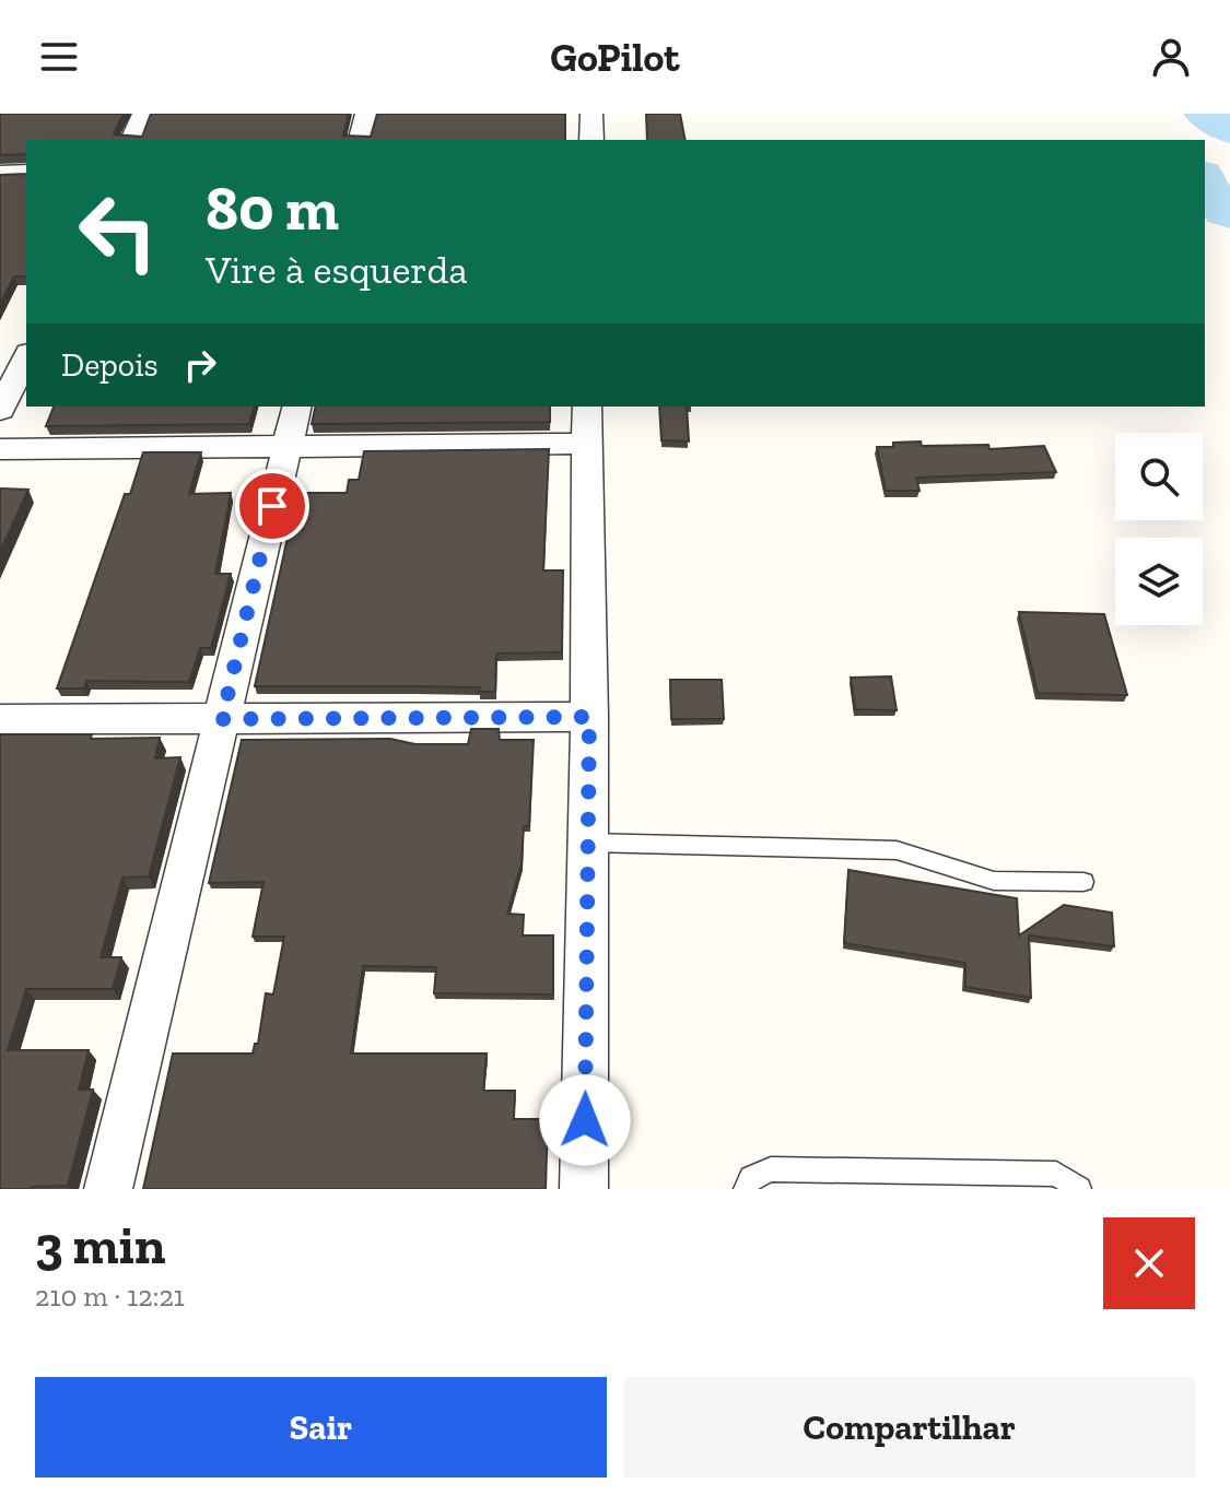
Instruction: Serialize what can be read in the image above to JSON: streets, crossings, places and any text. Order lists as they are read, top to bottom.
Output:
{
  "page": {
    "header": "GoPilot",
    "turn": ["80 m", "Vire à esquerda"],
    "then": "Depois",
    "heading": ["3 min", "210 m · 12:21"],
    "buttons": ["Sair", "Compartilhar"]
  }
}
